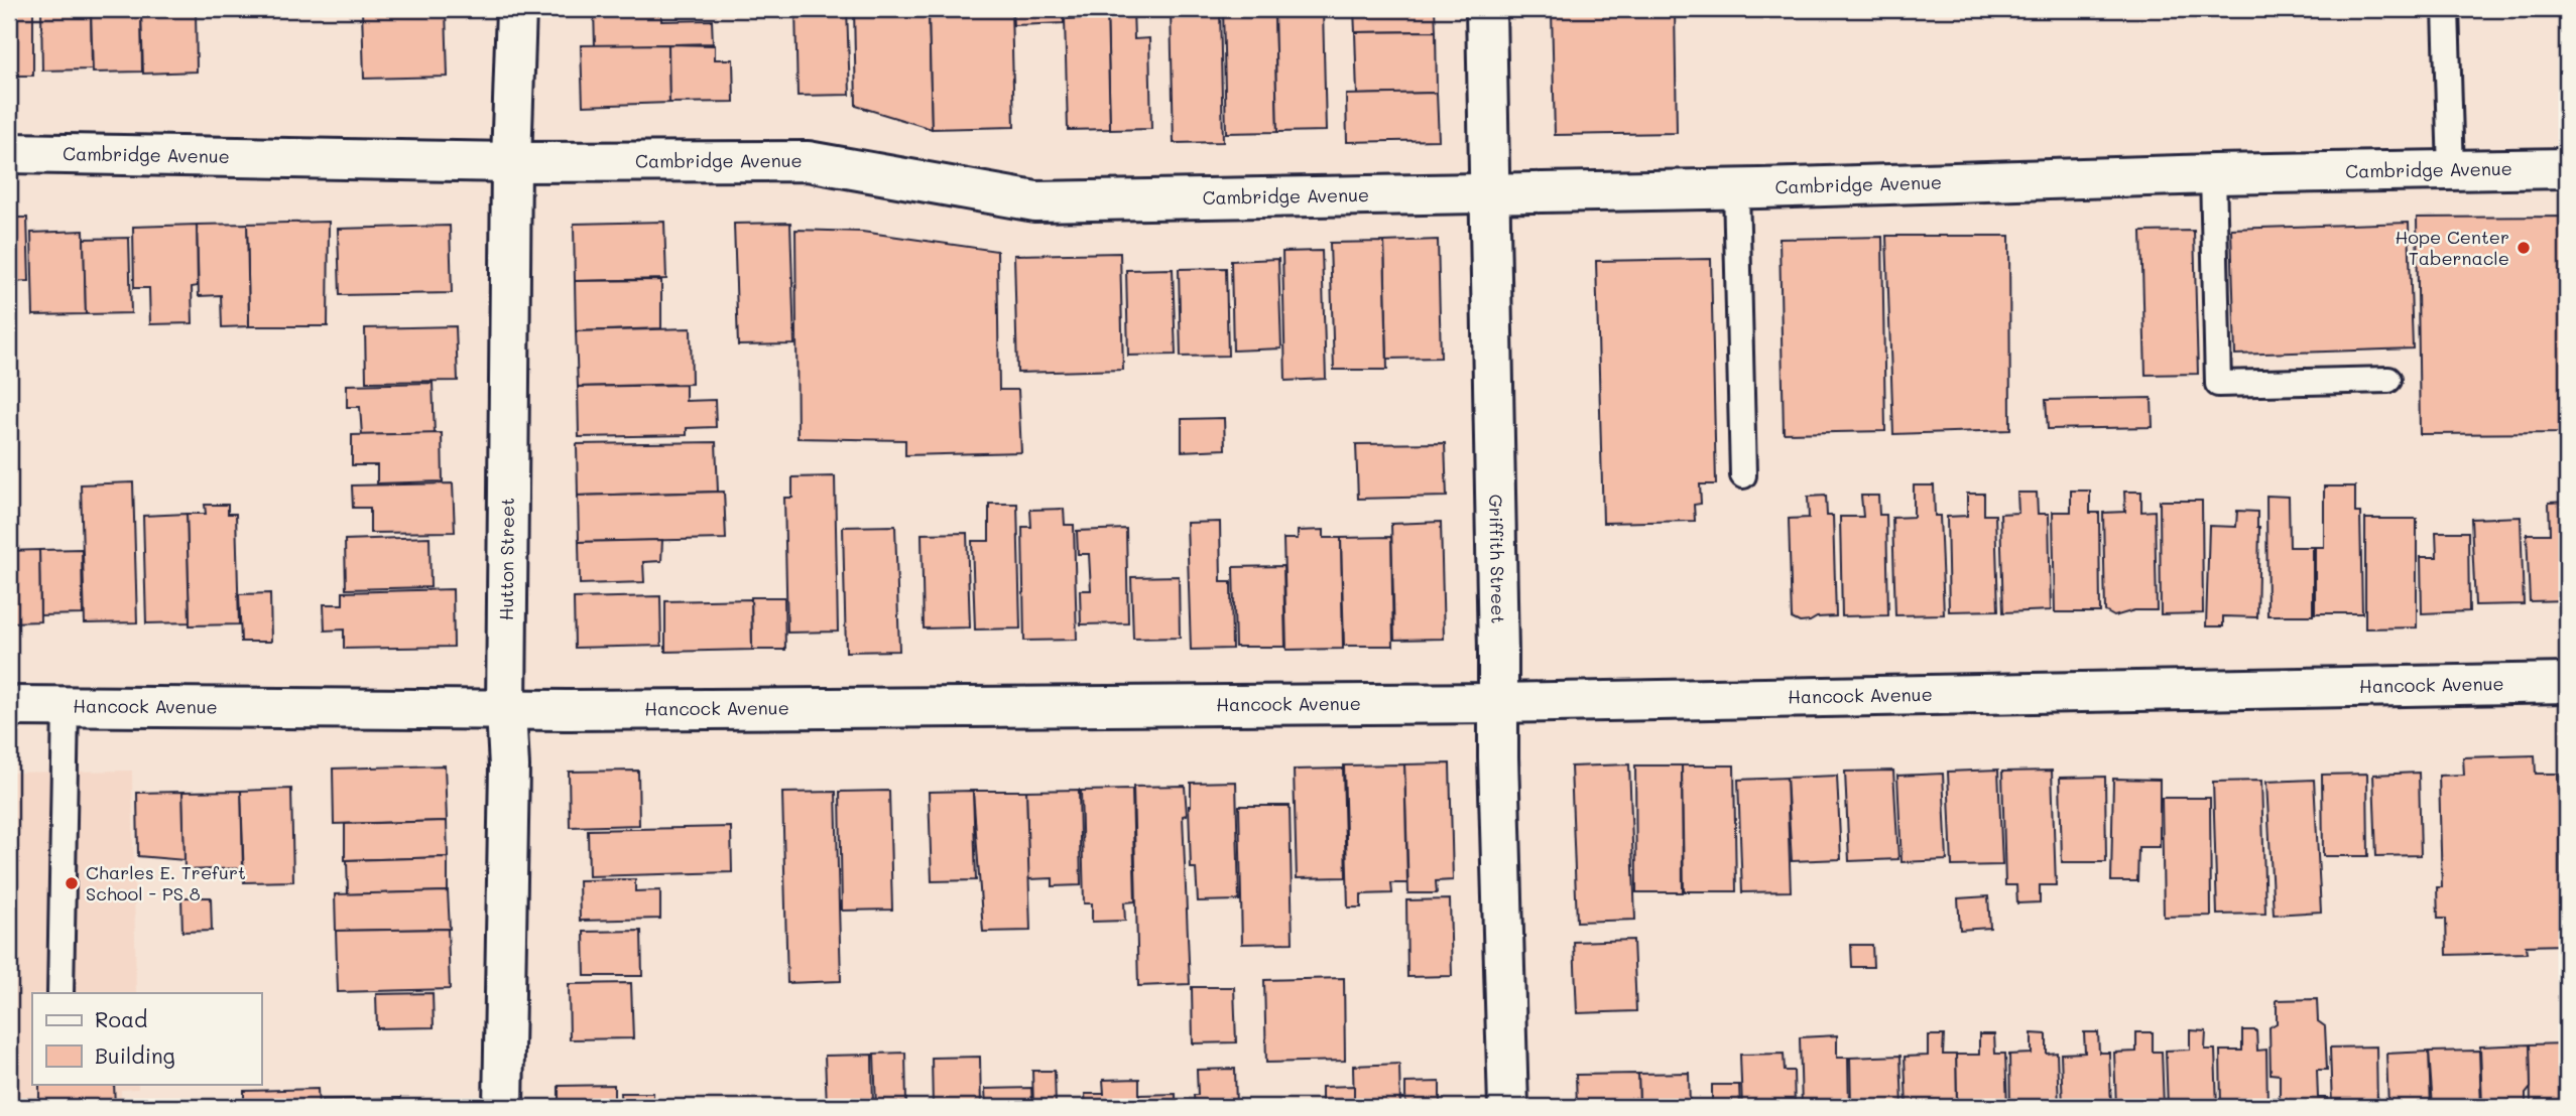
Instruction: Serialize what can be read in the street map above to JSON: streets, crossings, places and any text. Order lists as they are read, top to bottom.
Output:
{
  "streets": {
    "street": [
      "Cambridge Avenue",
      "Hutton Street",
      "Griffith Street",
      "Hancock Avenue"
    ]
  },
  "crossings": [
    ["Cambridge Avenue", "Hutton Street"],
    ["Cambridge Avenue", "Griffith Street"],
    ["Hutton Street", "Hancock Avenue"],
    ["Griffith Street", "Hancock Avenue"]
  ],
  "places": ["Hope Center Tabernacle", "Charles E. Trefurt School - PS 8"],
  "legend": ["Road", "Building"]
}
